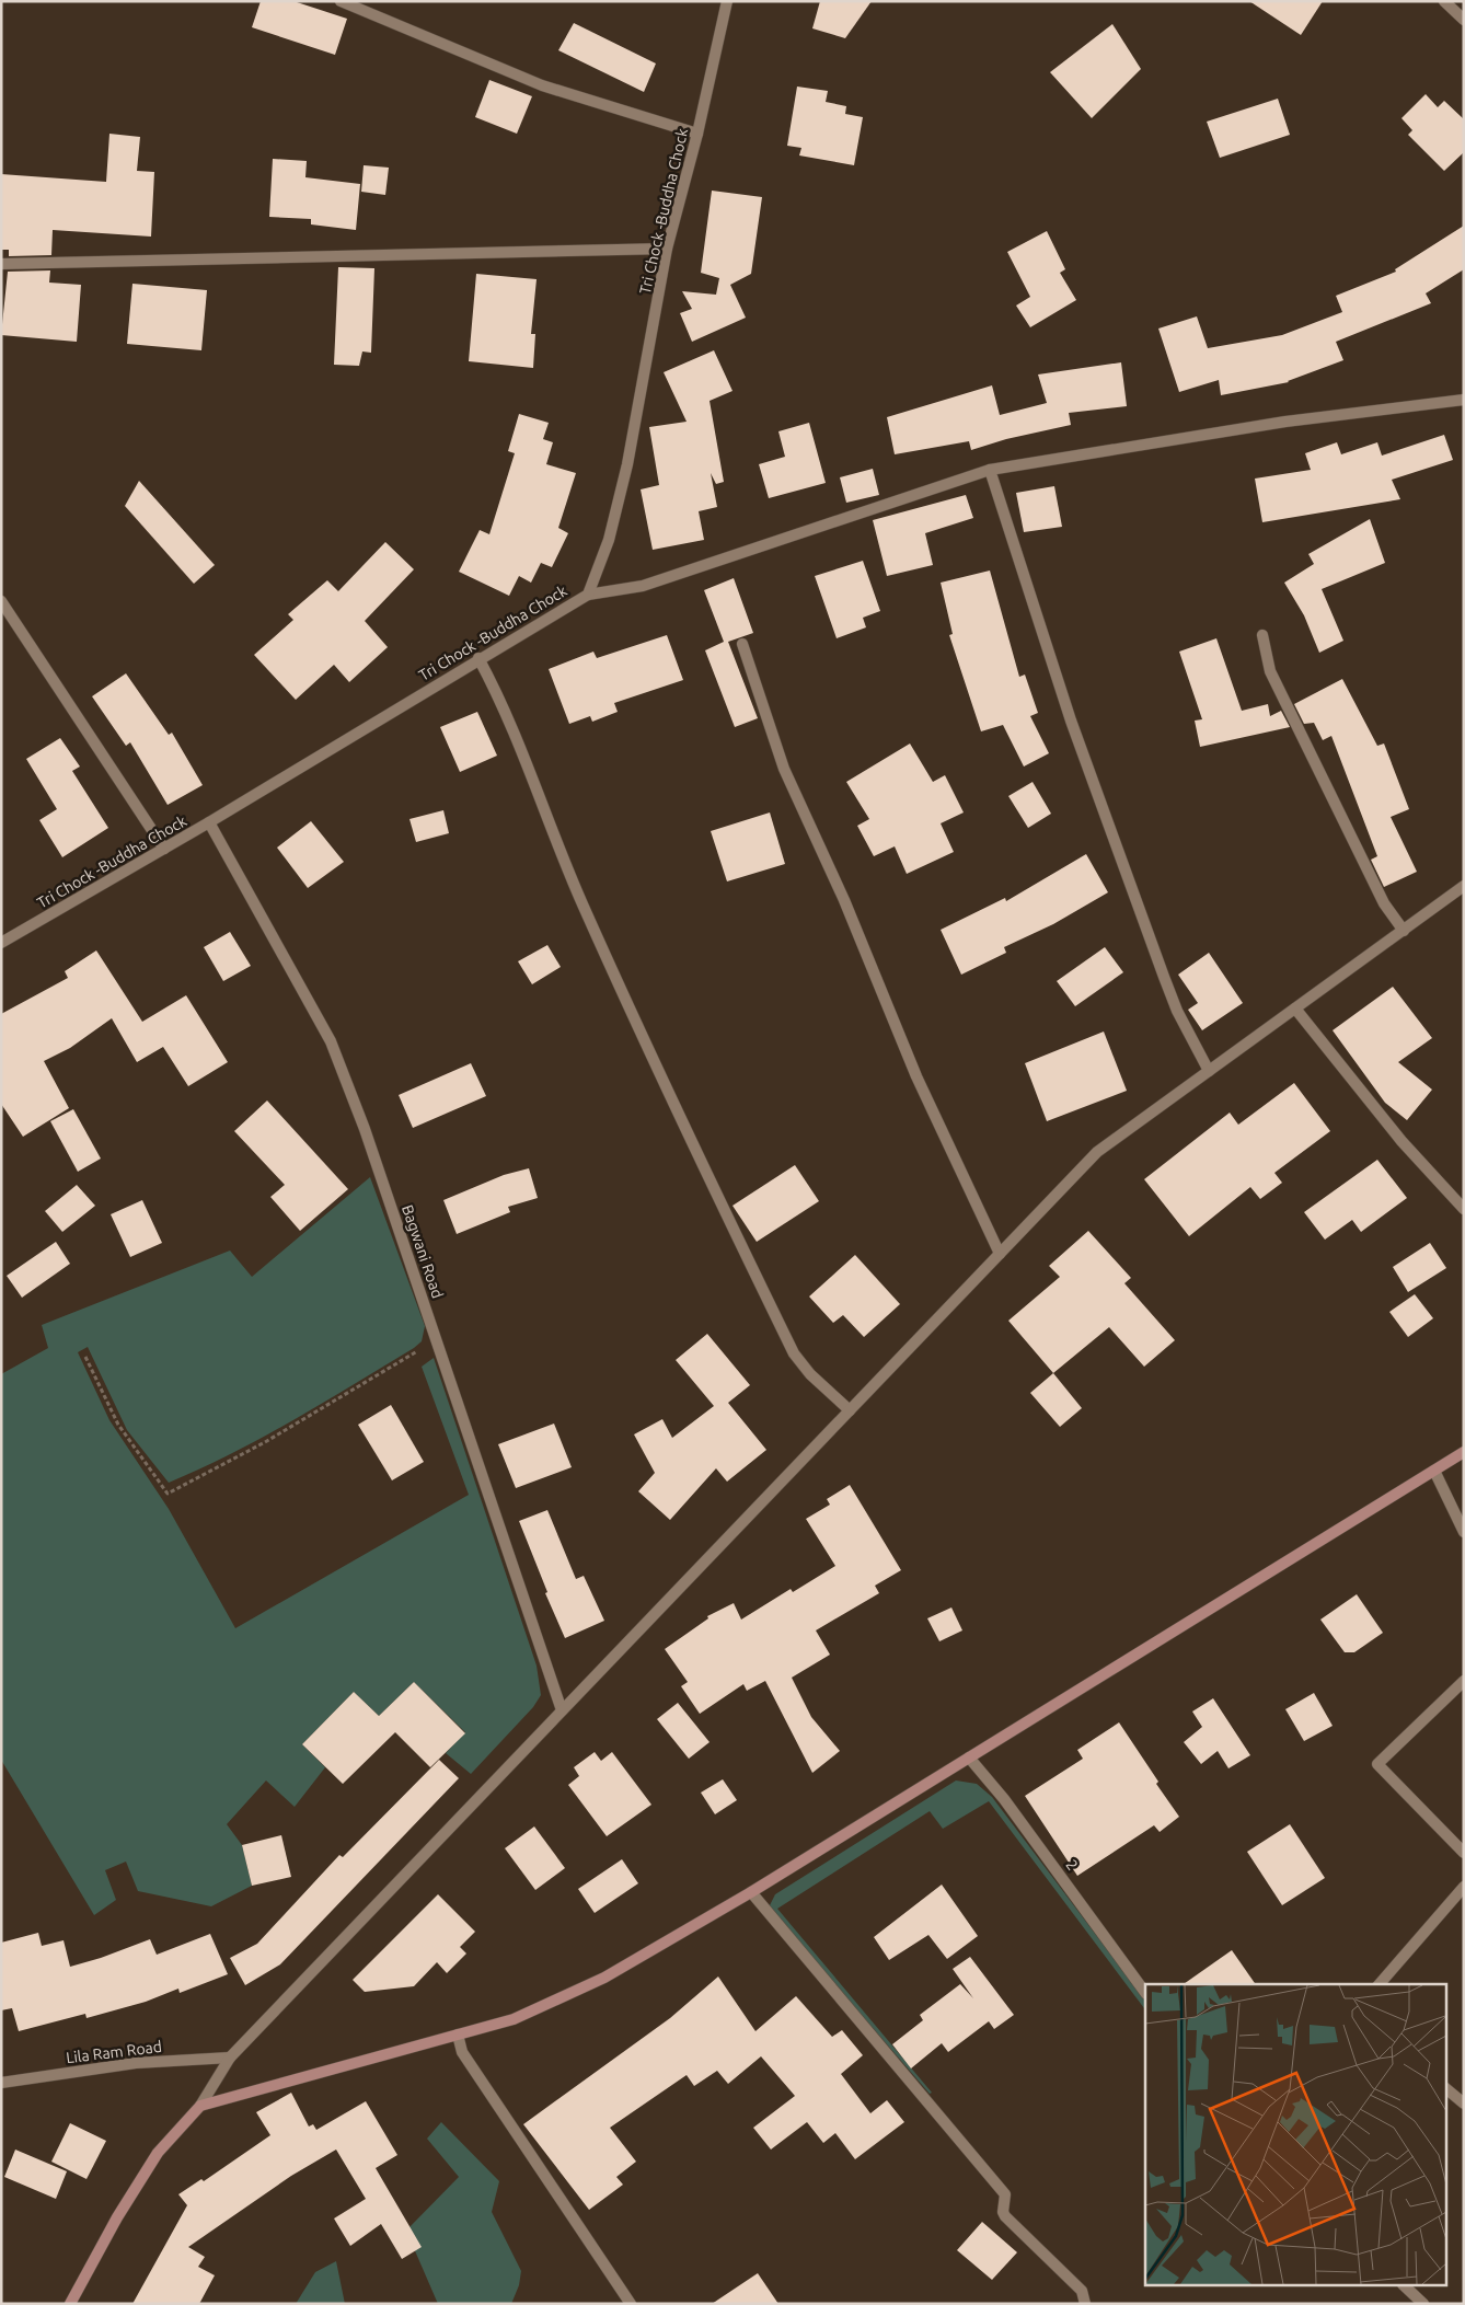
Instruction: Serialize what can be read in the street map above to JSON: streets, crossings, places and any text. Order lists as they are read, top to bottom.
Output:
{
  "streets": {
    "street": [
      "Tri Chock -Buddha Chock",
      "Bagwani Road",
      "2",
      "Lila Ram Road"
    ]
  },
  "crossings": [
    ["Tri Chock -Buddha Chock", "Bagwani Road"]
  ]
}
